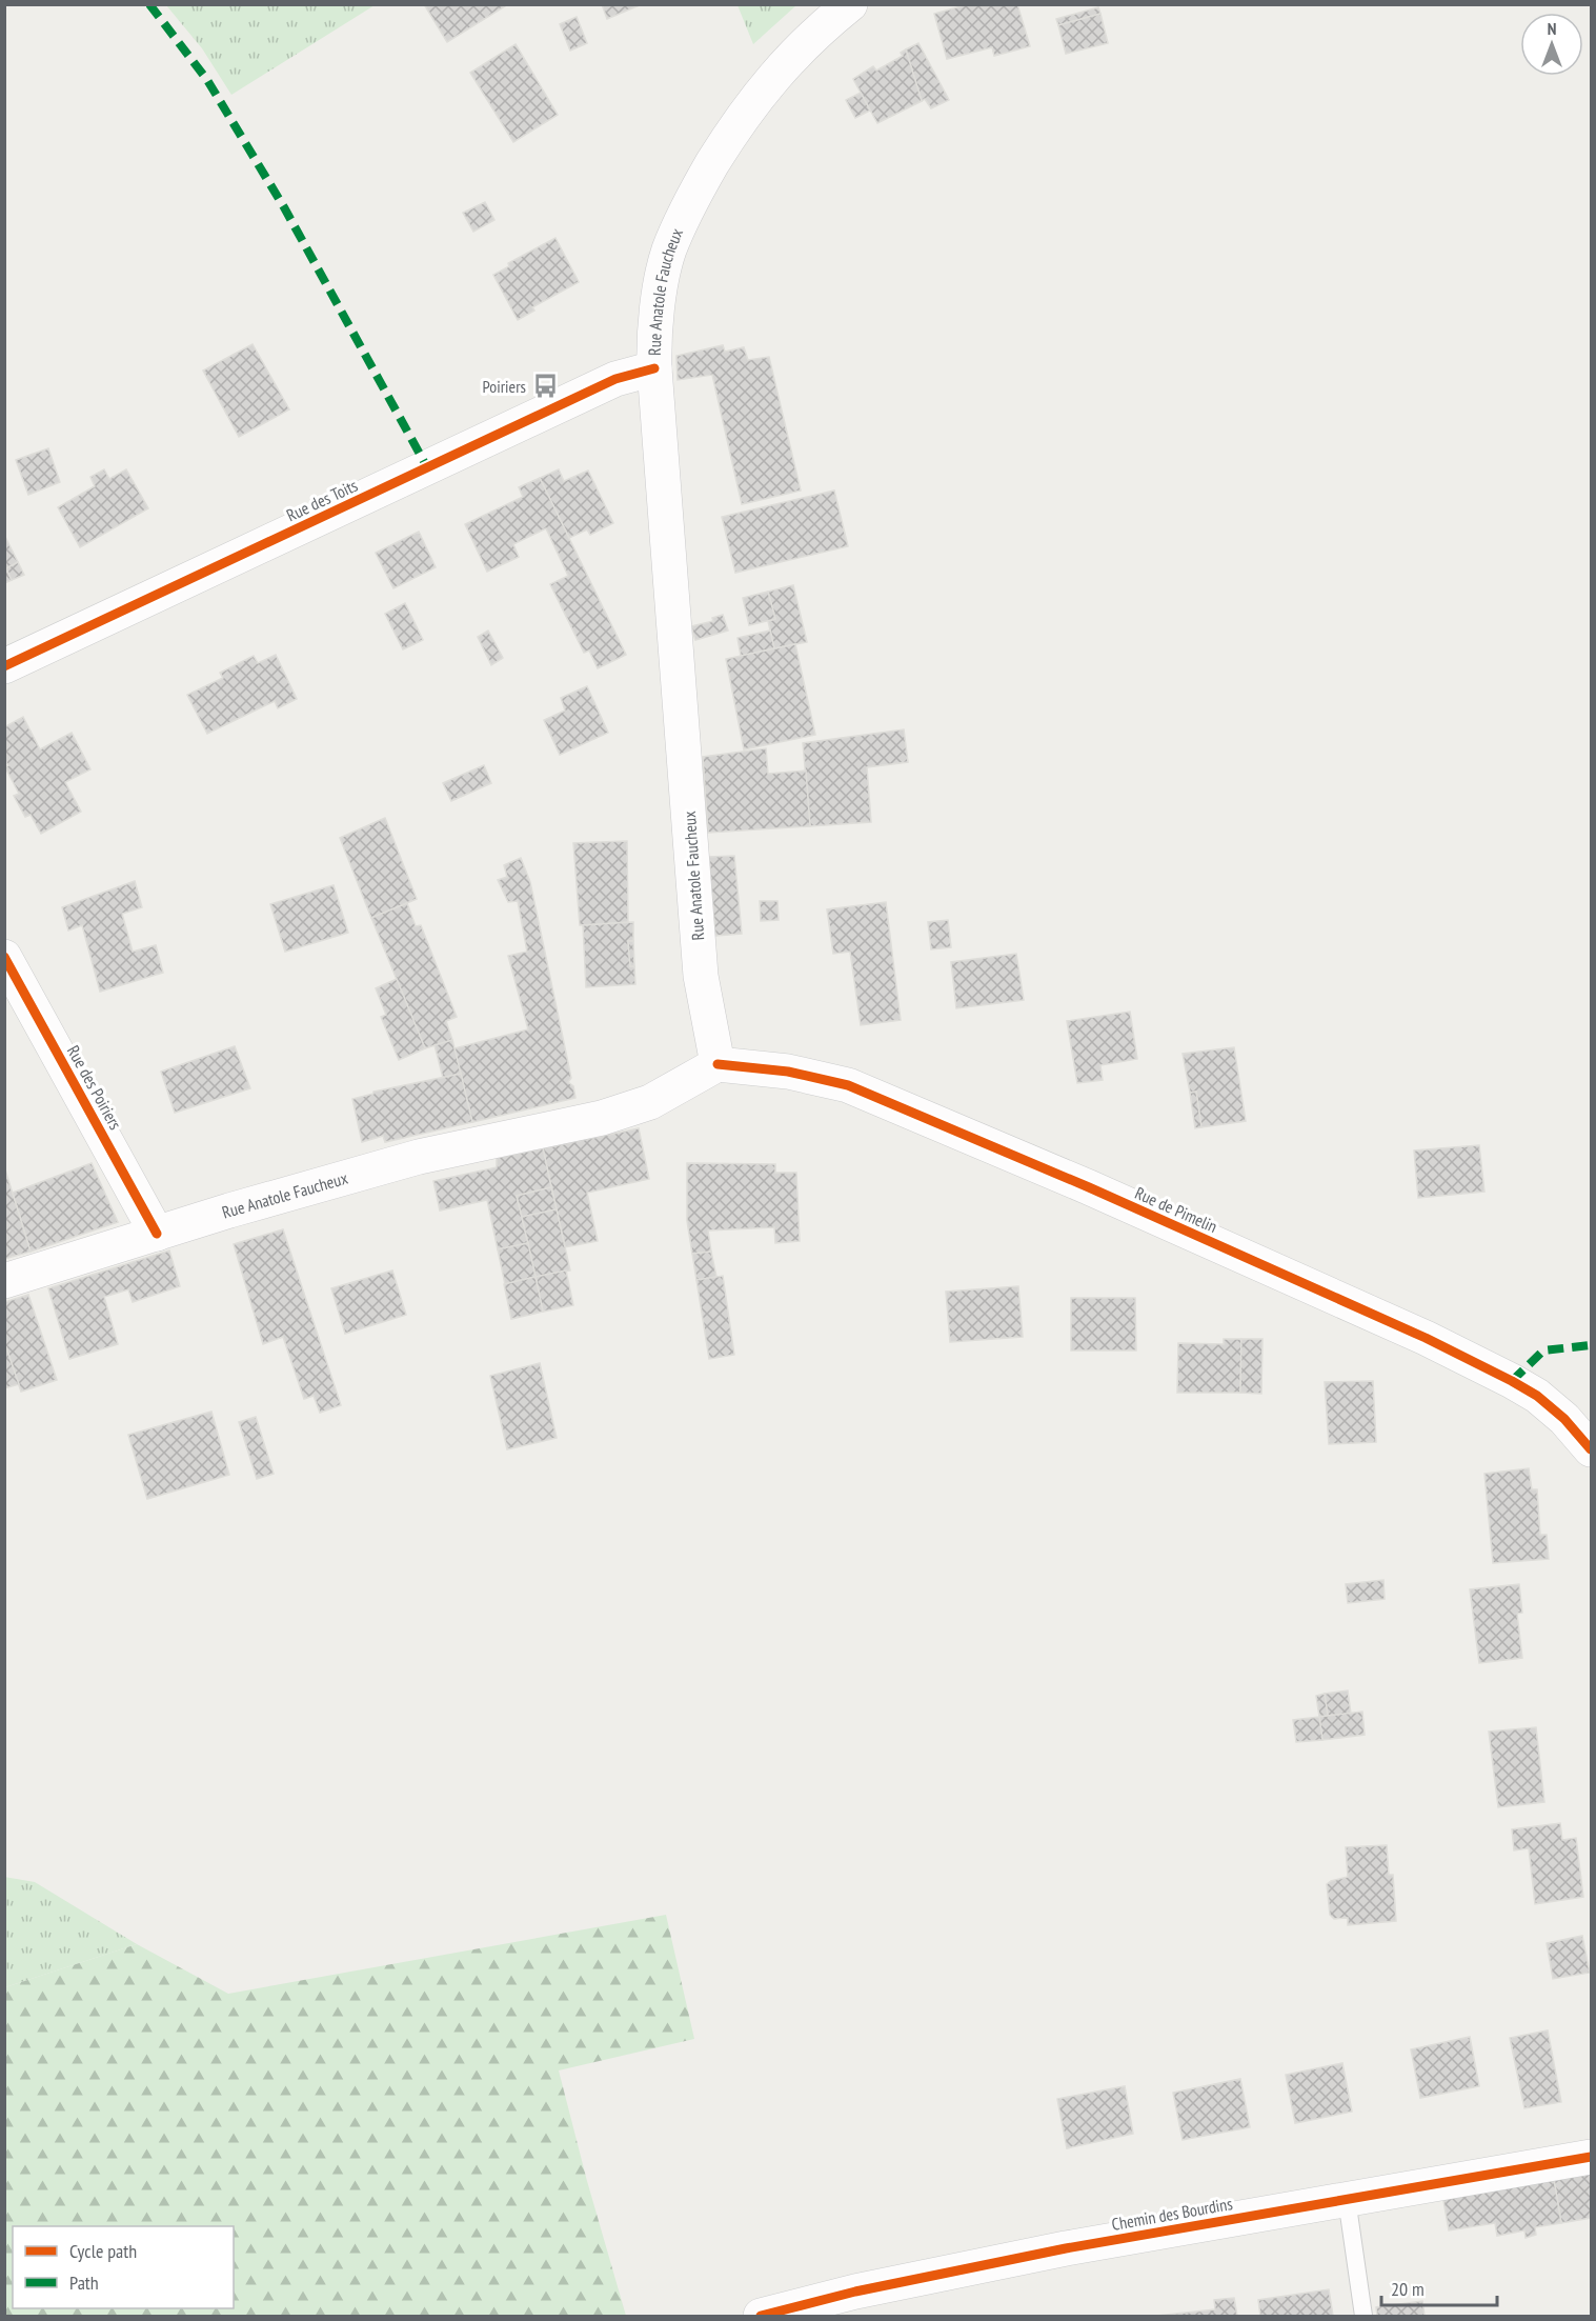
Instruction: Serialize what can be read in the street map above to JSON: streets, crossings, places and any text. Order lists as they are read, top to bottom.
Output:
{
  "streets": {
    "street": [
      "Rue Anatole Faucheux",
      "Rue des Toits",
      "Rue des Poiriers",
      "Rue de Pimelin",
      "Chemin des Bourdins"
    ]
  },
  "crossings": [
    ["Rue Anatole Faucheux", "Rue des Toits"],
    ["Rue Anatole Faucheux", "Rue des Poiriers"],
    ["Rue Anatole Faucheux", "Rue de Pimelin"]
  ],
  "places": {
    "bus stop": ["Poiriers"]
  },
  "legend": ["Cycle path", "Path"],
  "scale_bar": "20 m",
  "north": "top"
}
